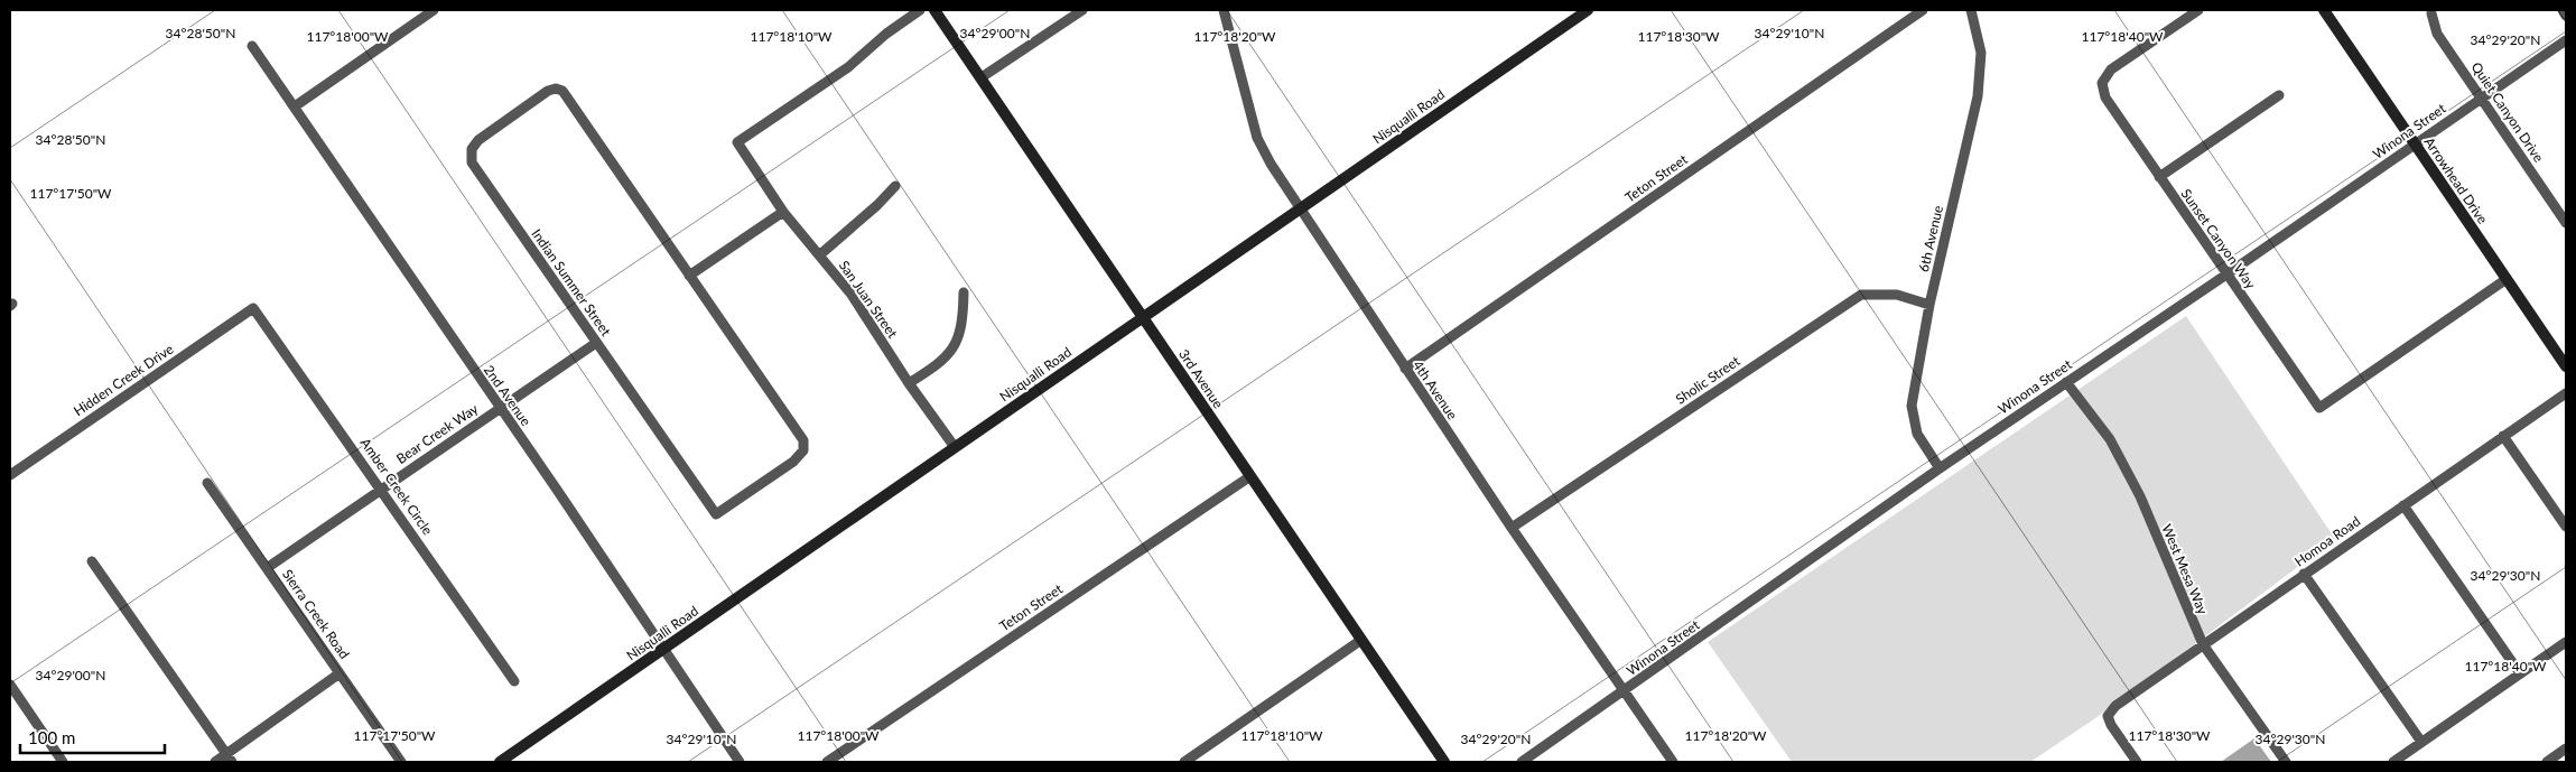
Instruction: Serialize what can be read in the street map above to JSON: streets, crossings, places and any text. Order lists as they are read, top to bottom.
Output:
{
  "streets": {
    "main road": ["Nisqualli Road", "Arrowhead Drive", "3rd Avenue"],
    "street": [
      "Quiet Canyon Drive",
      "Winona Street",
      "Teton Street",
      "6th Avenue",
      "Sunset Canyon Way",
      "Indian Summer Street",
      "San Juan Street",
      "Hidden Creek Drive",
      "Sholic Street",
      "4th Avenue",
      "2nd Avenue",
      "Bear Creek Way",
      "Amber Creek Circle",
      "Homoa Road",
      "West Mesa Way",
      "Sierra Creek Road"
    ]
  },
  "crossings": [
    ["Quiet Canyon Drive", "Winona Street"],
    ["Nisqualli Road", "San Juan Street"],
    ["Nisqualli Road", "3rd Avenue"],
    ["Nisqualli Road", "4th Avenue"],
    ["Nisqualli Road", "2nd Avenue"],
    ["Winona Street", "Arrowhead Drive"],
    ["Winona Street", "6th Avenue"],
    ["Winona Street", "Sunset Canyon Way"],
    ["Winona Street", "4th Avenue"],
    ["Winona Street", "West Mesa Way"],
    ["Teton Street", "3rd Avenue"],
    ["Teton Street", "4th Avenue"],
    ["Arrowhead Drive", "Sunset Canyon Way"],
    ["6th Avenue", "Sholic Street"],
    ["Indian Summer Street", "Bear Creek Way"],
    ["Hidden Creek Drive", "Amber Creek Circle"],
    ["Sholic Street", "4th Avenue"],
    ["2nd Avenue", "Bear Creek Way"],
    ["Bear Creek Way", "Amber Creek Circle"],
    ["Bear Creek Way", "Sierra Creek Road"],
    ["Homoa Road", "West Mesa Way"]
  ],
  "scale_bar": "100 m",
  "coordinates": [
    "34°28'50\"N",
    "34°29'00\"N",
    "34°29'10\"N",
    "117°18'20\"W",
    "117°18'40\"W",
    "117°18'00\"W",
    "117°18'10\"W",
    "117°18'30\"W",
    "34°29'20\"N",
    "117°17'50\"W",
    "34°29'30\"N"
  ]
}
